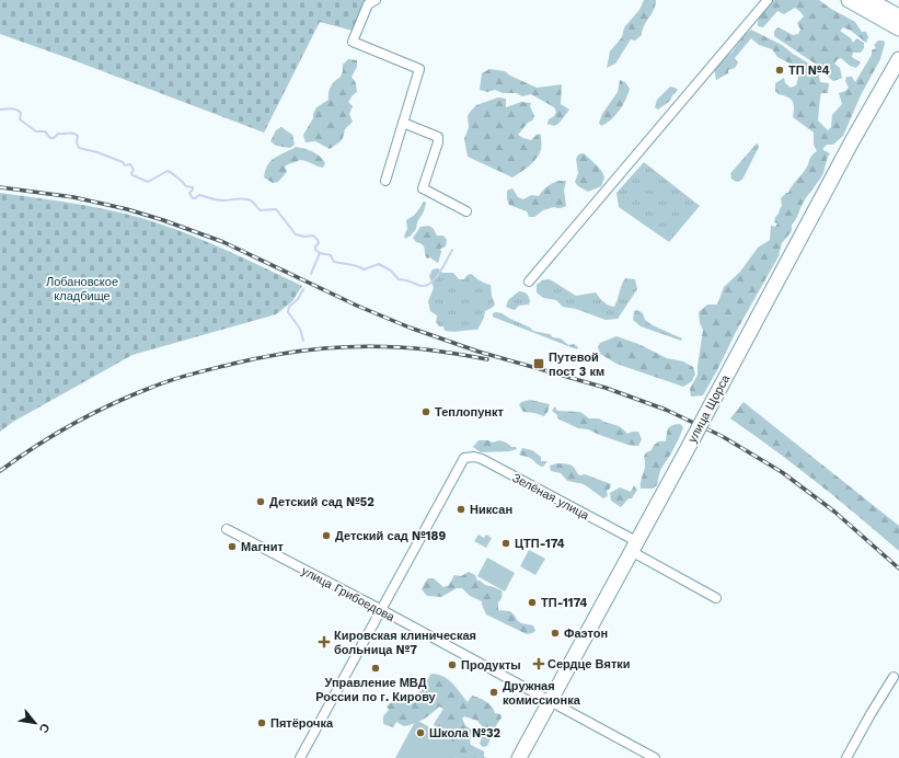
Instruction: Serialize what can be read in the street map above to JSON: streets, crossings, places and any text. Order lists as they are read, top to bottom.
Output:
{
  "streets": {
    "main road": ["улица Щорса"],
    "street": ["Зелёная улица", "улица Грибоедова"]
  },
  "crossings": [
    ["улица Щорса", "Зелёная улица"],
    ["улица Щорса", "улица Грибоедова"],
    ["Зелёная улица", "улица Грибоедова"]
  ],
  "parks": ["Лобановское кладбище"],
  "places": {
    "other": [
      "ТП №4",
      "Теплопункт",
      "Детский сад №52",
      "Никсан",
      "Детский сад №189",
      "ЦТП-174",
      "Магнит",
      "ТП-1174",
      "Фаэтон",
      "Продукты",
      "Управление МВД России по г. Кирову",
      "Дружная комиссионка",
      "Пятёрочка",
      "Школа №32"
    ],
    "transit": ["Путевой пост 3 км"],
    "health": ["Кировская клиническая больница №7", "Сердце Вятки"]
  },
  "north": "bottom right"
}
